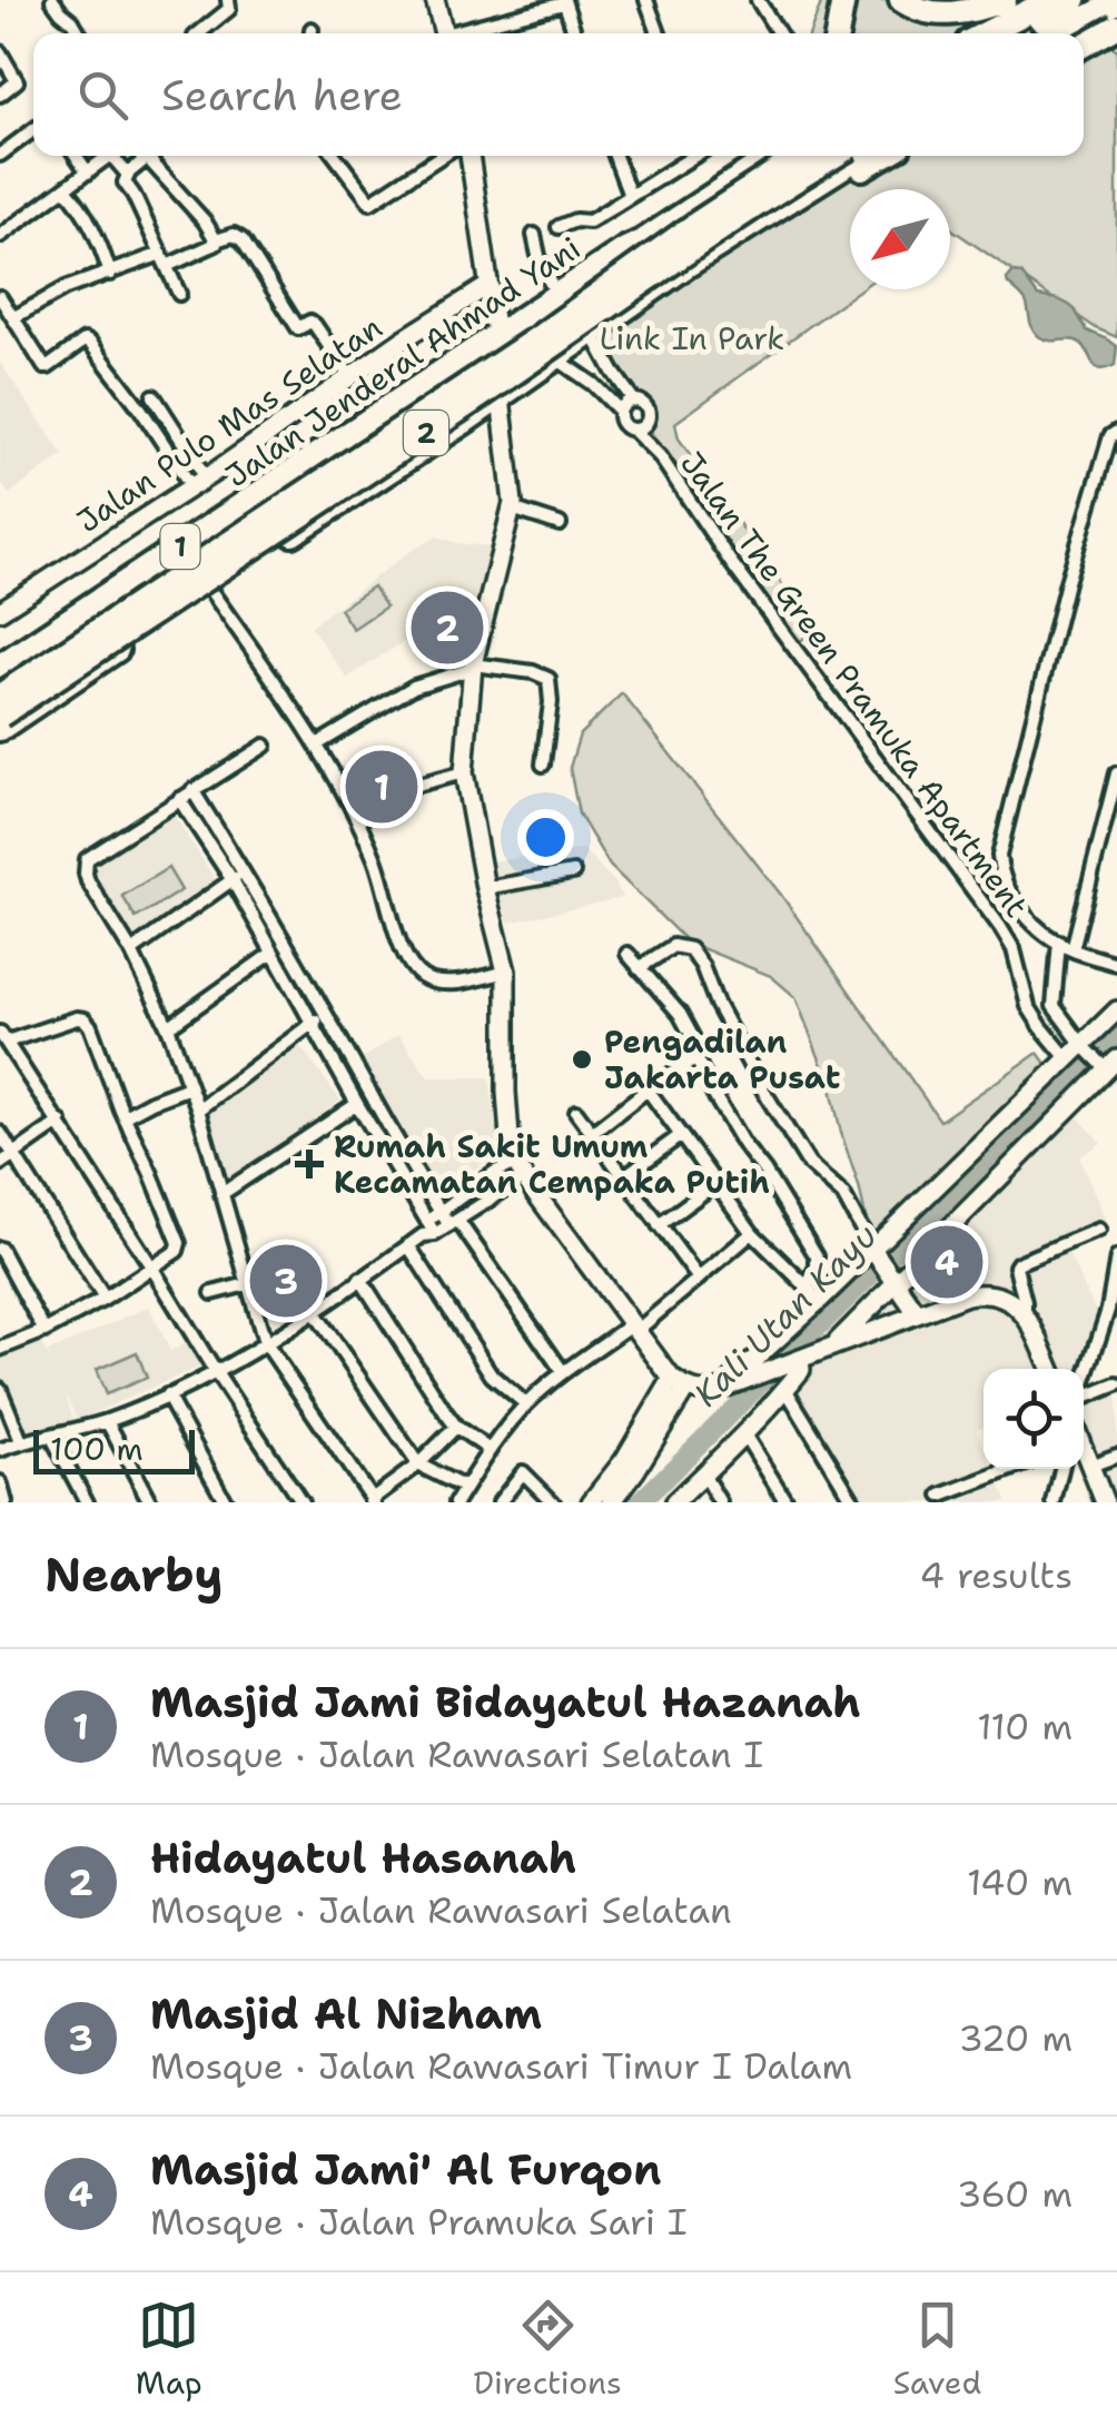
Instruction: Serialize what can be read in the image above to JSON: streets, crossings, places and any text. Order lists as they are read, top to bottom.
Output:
{
  "streets": {
    "highway": ["Jalan Jenderal Ahmad Yani", "2", "1"],
    "street": ["Jalan Pulo Mas Selatan", "Jalan The Green Pramuka Apartment"]
  },
  "crossings": [
    ["Jalan Jenderal Ahmad Yani", "Jalan Pulo Mas Selatan"]
  ],
  "water": ["Kali Utan Kayu"],
  "parks": ["Link In Park"],
  "places": {
    "other": ["Pengadilan Jakarta Pusat"],
    "health": ["Rumah Sakit Umum Kecamatan Cempaka Putih"]
  },
  "scale_bar": "100 m",
  "north": "bottom left",
  "page": {
    "search": "Search here",
    "pins": [
      "2",
      "1",
      "4",
      "3"
    ],
    "scale": "100 m",
    "heading": ["Nearby", "4 results"],
    "list": [
      {
        "mark": "1",
        "name": "Masjid Jami Bidayatul Hazanah",
        "note": "Mosque · Jalan Rawasari Selatan I",
        "value": "110 m"
      },
      {
        "mark": "2",
        "name": "Hidayatul Hasanah",
        "note": "Mosque · Jalan Rawasari Selatan",
        "value": "140 m"
      },
      {
        "mark": "3",
        "name": "Masjid Al Nizham",
        "note": "Mosque · Jalan Rawasari Timur I Dalam",
        "value": "320 m"
      },
      {
        "mark": "4",
        "name": "Masjid Jami' Al Furqon",
        "note": "Mosque · Jalan Pramuka Sari I",
        "value": "360 m"
      }
    ],
    "nav": ["Map", "Directions", "Saved"]
  }
}
